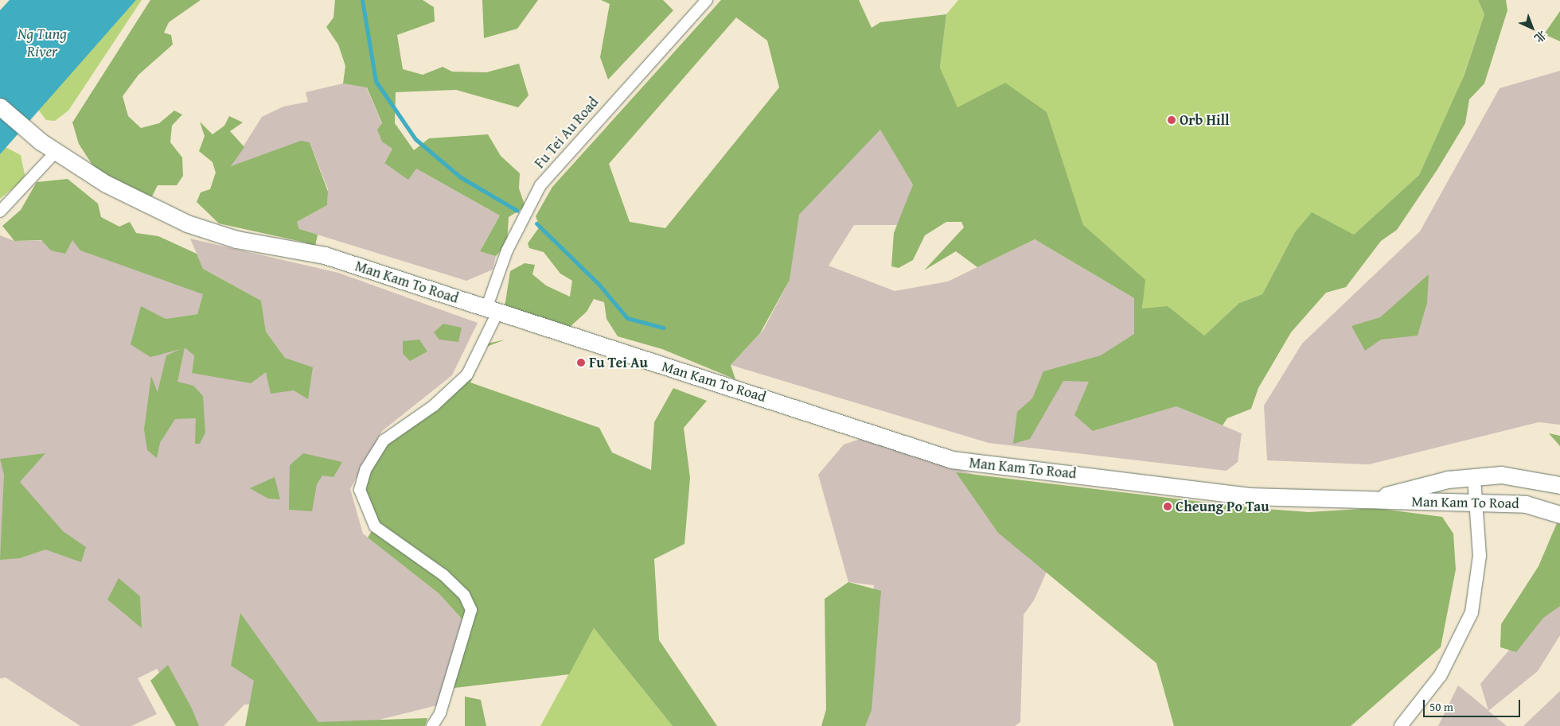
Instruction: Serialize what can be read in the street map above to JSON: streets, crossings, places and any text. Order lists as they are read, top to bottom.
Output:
{
  "streets": {
    "main road": ["Man Kam To Road"],
    "street": ["Fu Tei Au Road"]
  },
  "crossings": [
    ["Fu Tei Au Road", "Man Kam To Road"]
  ],
  "water": ["Ng Tung River"],
  "places": ["Orb Hill", "Fu Tei Au", "Cheung Po Tau"],
  "scale_bar": "50 m",
  "north": "bottom right"
}
